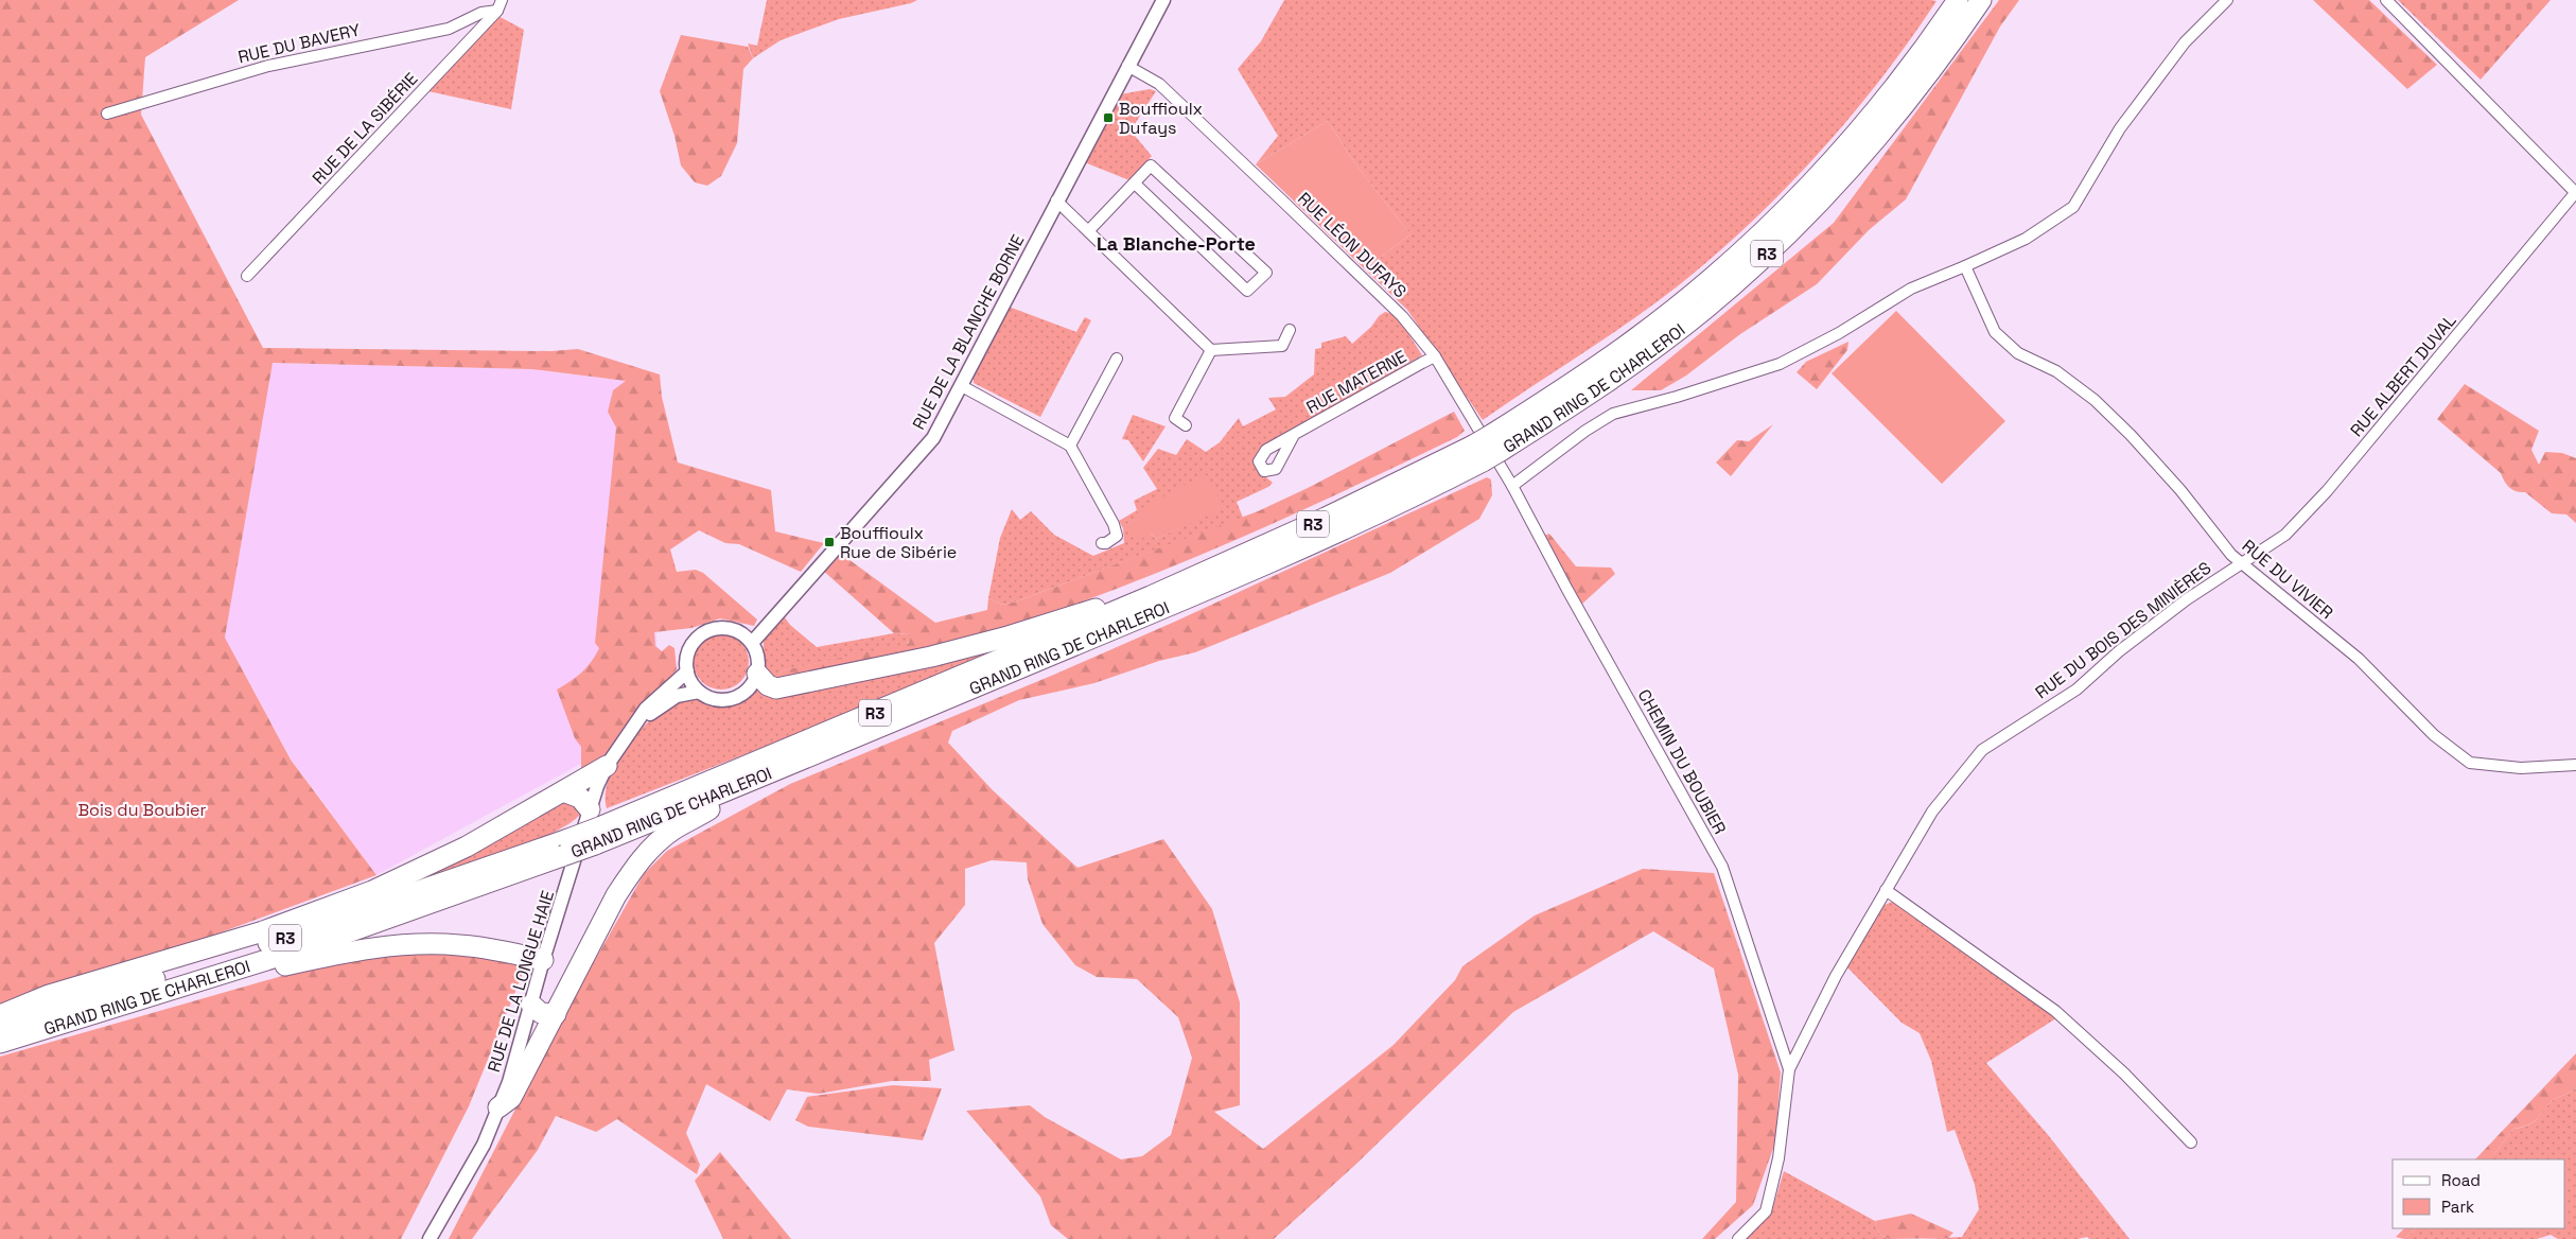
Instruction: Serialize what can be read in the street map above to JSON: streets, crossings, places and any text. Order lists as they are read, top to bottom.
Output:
{
  "streets": {
    "highway": ["R3", "GRAND RING DE CHARLEROI"],
    "street": [
      "RUE DU BAVERY",
      "RUE DE LA SIBÉRIE",
      "RUE LÉON DUFAYS",
      "RUE DE LA BLANCHE BORNE",
      "RUE ALBERT DUVAL",
      "RUE MATERNE",
      "RUE DU VIVIER",
      "RUE DU BOIS DES MINIÈRES",
      "CHEMIN DU BOUBIER",
      "RUE DE LA LONGUE HAIE"
    ]
  },
  "crossings": [
    ["RUE DU BAVERY", "RUE DE LA SIBÉRIE"],
    ["RUE LÉON DUFAYS", "RUE DE LA BLANCHE BORNE"],
    ["RUE LÉON DUFAYS", "RUE MATERNE"],
    ["RUE LÉON DUFAYS", "CHEMIN DU BOUBIER"],
    ["RUE DE LA BLANCHE BORNE", "RUE DE LA LONGUE HAIE"],
    ["RUE ALBERT DUVAL", "RUE DU VIVIER"],
    ["RUE ALBERT DUVAL", "RUE DU BOIS DES MINIÈRES"],
    ["RUE DU VIVIER", "RUE DU BOIS DES MINIÈRES"],
    ["RUE DU BOIS DES MINIÈRES", "CHEMIN DU BOUBIER"]
  ],
  "districts": ["La Blanche-Porte"],
  "parks": ["Bois du Boubier"],
  "places": {
    "transit": ["Bouffioulx Dufays", "Bouffioulx Rue de Sibérie"]
  },
  "legend": ["Road", "Park"]
}
